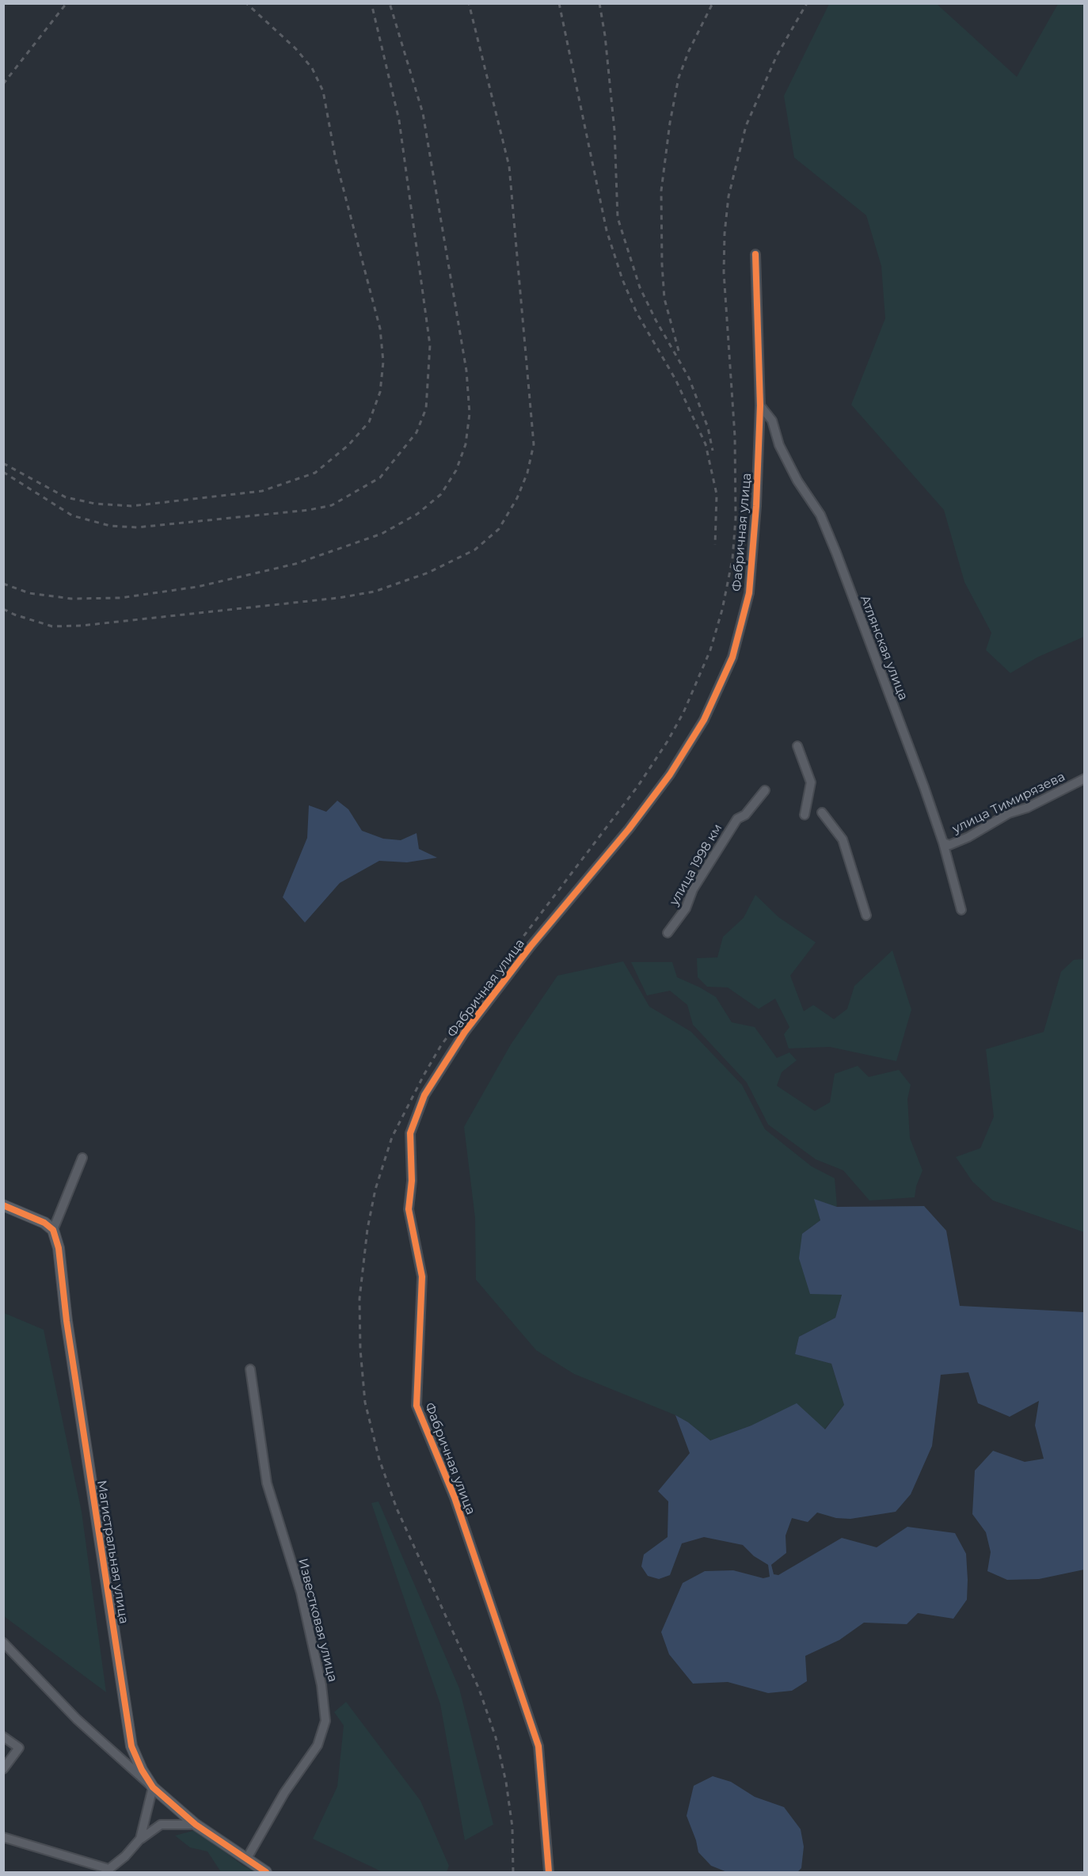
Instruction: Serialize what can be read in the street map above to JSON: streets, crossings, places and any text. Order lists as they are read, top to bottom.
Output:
{
  "streets": {
    "street": [
      "Фабричная улица",
      "Атлянская улица",
      "улица Тимирязева",
      "улица 1998 км",
      "Магистральная улица",
      "Известковая улица"
    ]
  },
  "crossings": [
    ["Фабричная улица", "Атлянская улица"],
    ["Атлянская улица", "улица Тимирязева"],
    ["Магистральная улица", "Известковая улица"]
  ]
}
